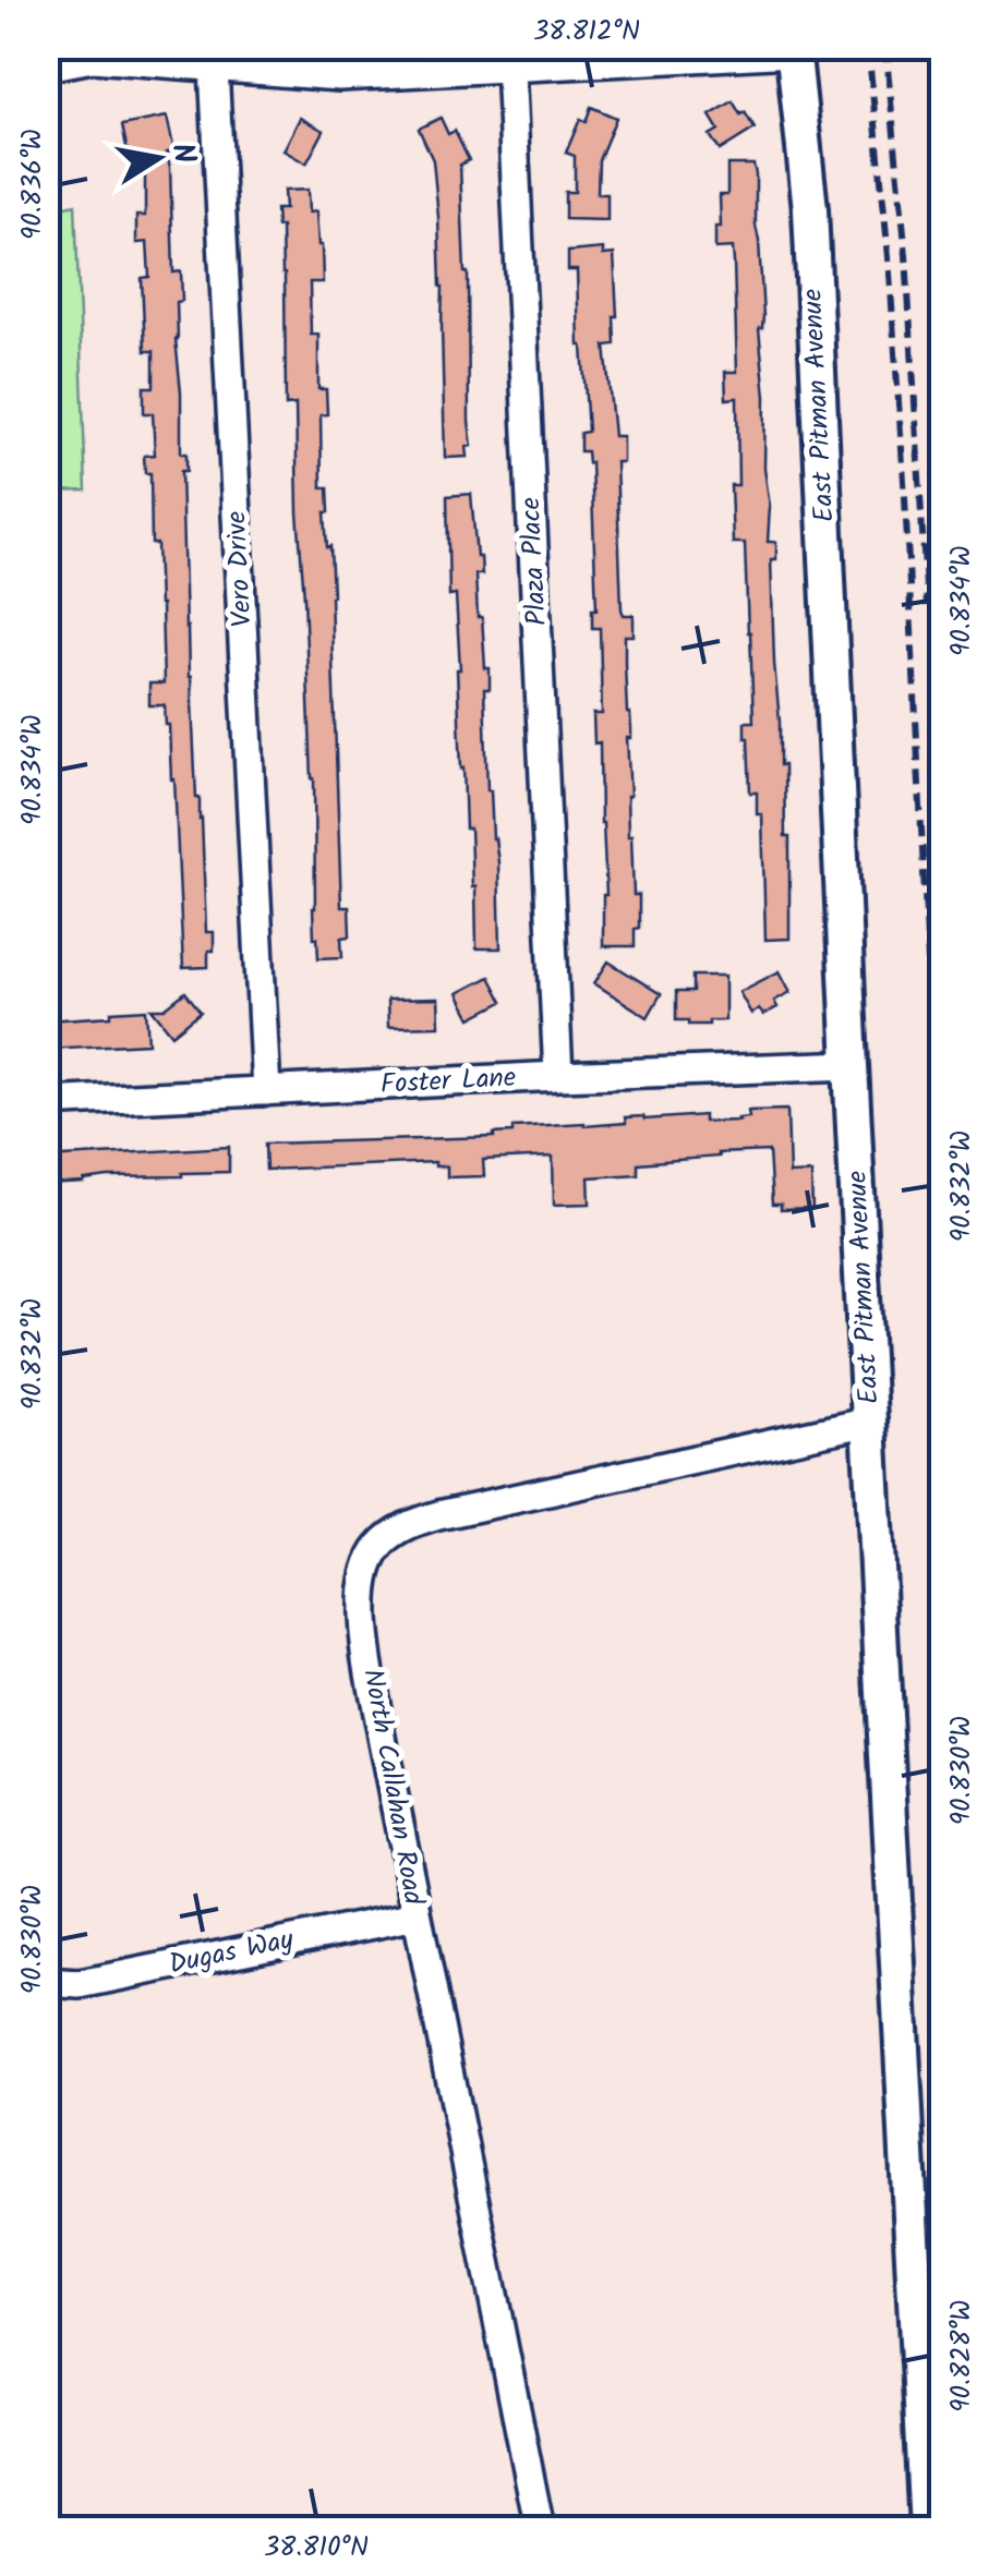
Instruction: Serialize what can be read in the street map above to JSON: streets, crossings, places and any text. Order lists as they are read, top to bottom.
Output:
{
  "streets": {
    "street": [
      "East Pitman Avenue",
      "Plaza Place",
      "Vero Drive",
      "Foster Lane",
      "North Callahan Road",
      "Dugas Way"
    ]
  },
  "crossings": [
    ["East Pitman Avenue", "Foster Lane"],
    ["East Pitman Avenue", "North Callahan Road"],
    ["Plaza Place", "Foster Lane"],
    ["Vero Drive", "Foster Lane"],
    ["North Callahan Road", "Dugas Way"]
  ],
  "north": "right",
  "coordinates": [
    "38.812°N",
    "90.836°W",
    "90.834°W",
    "90.832°W",
    "90.830°W",
    "90.828°W",
    "38.810°N"
  ]
}
